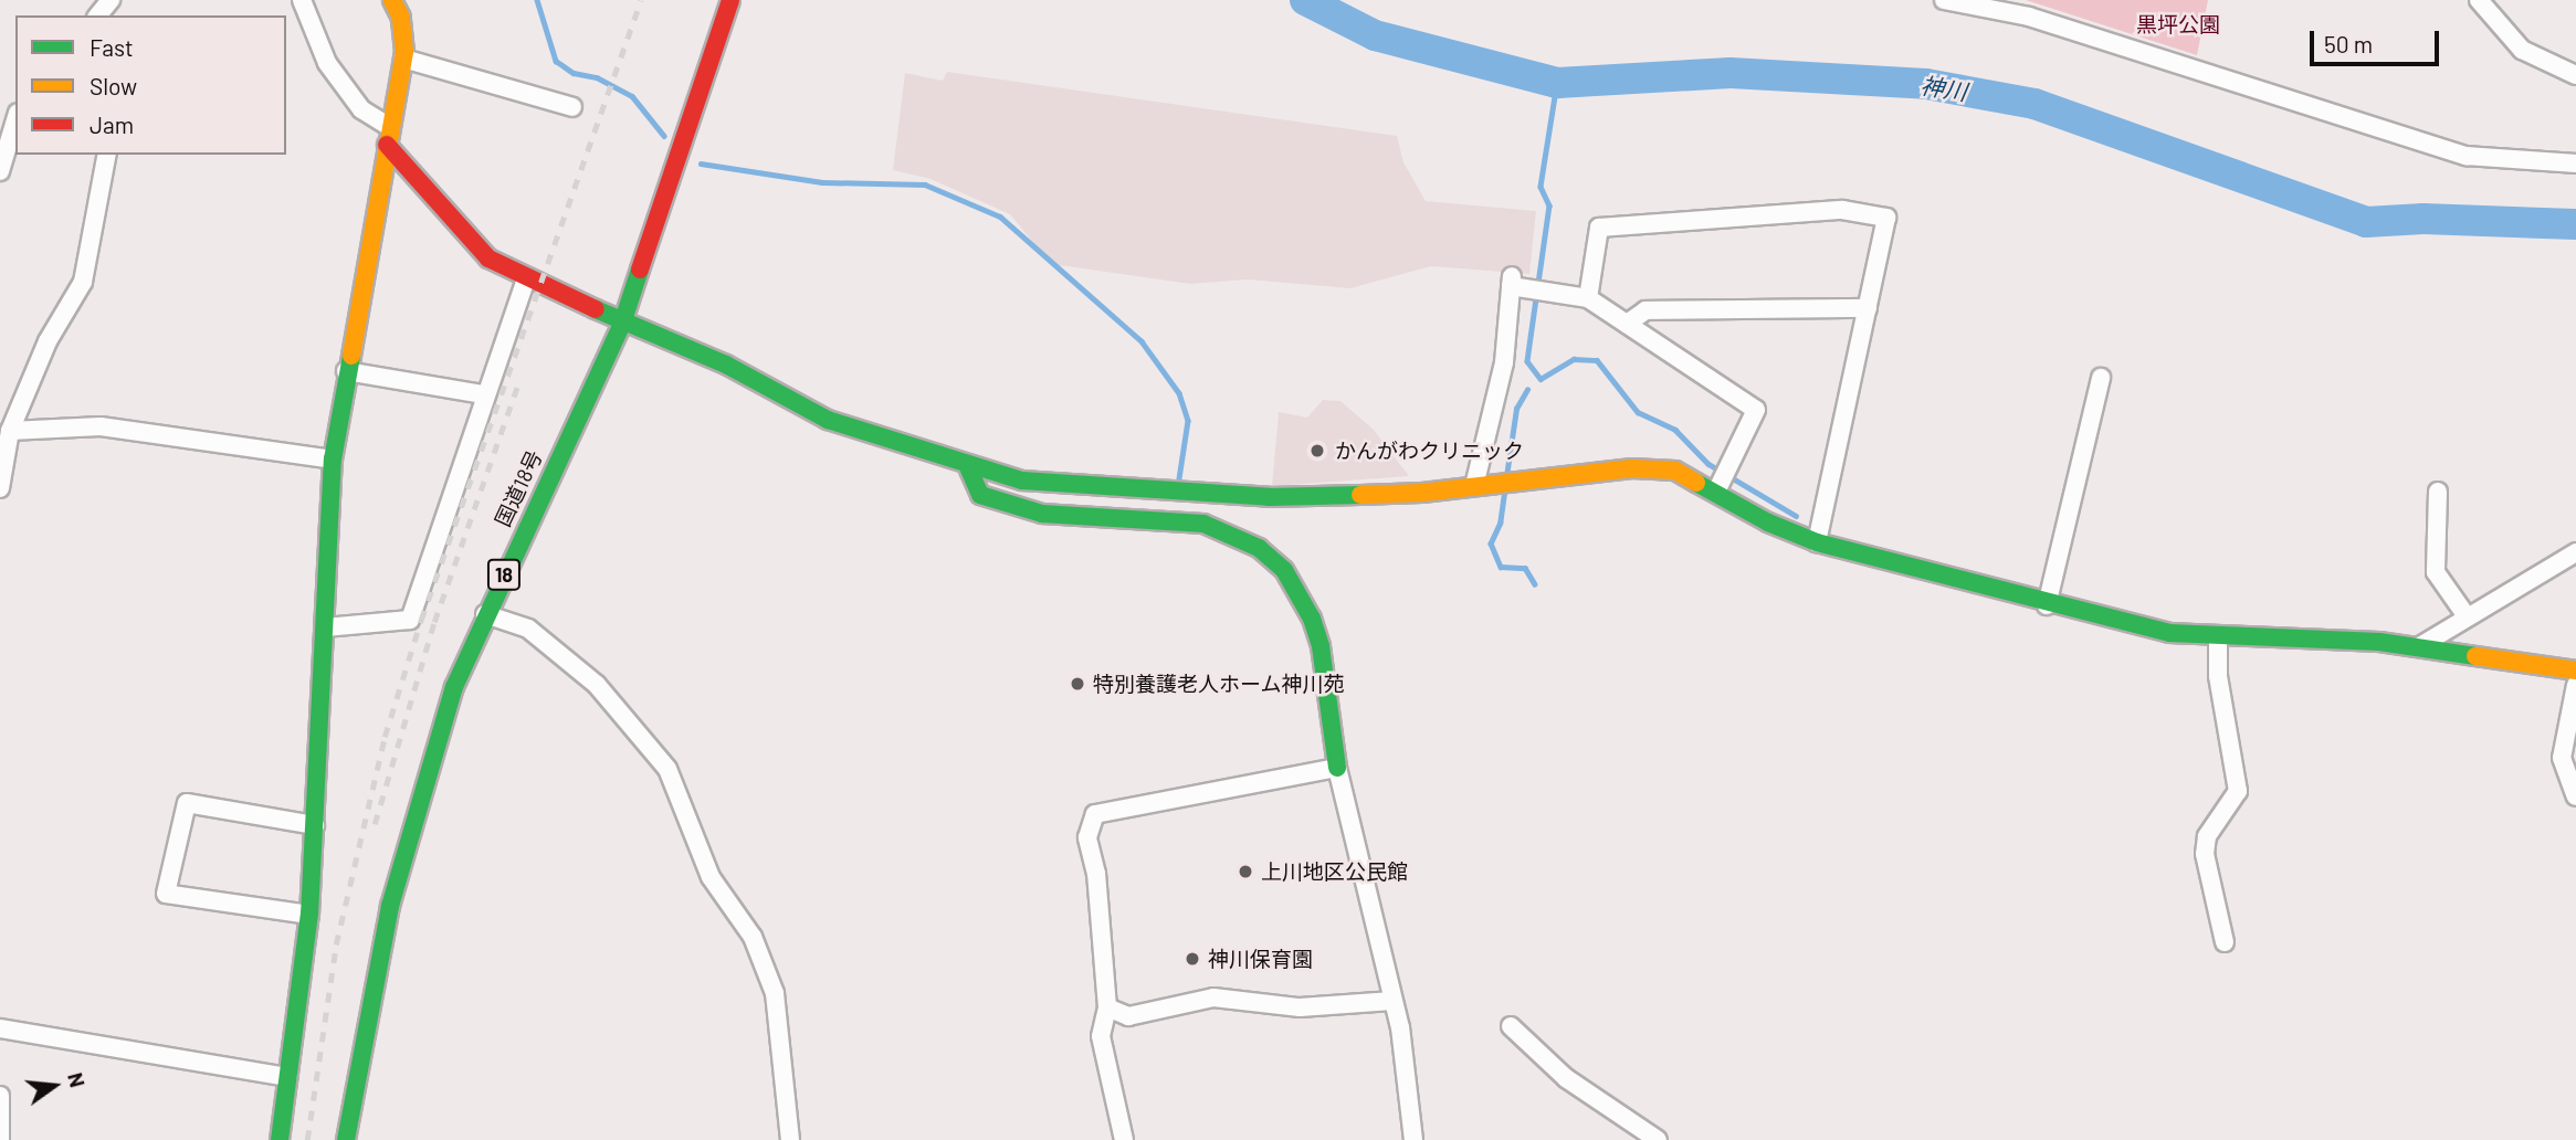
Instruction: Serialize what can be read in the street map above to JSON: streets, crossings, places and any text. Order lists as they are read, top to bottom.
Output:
{
  "streets": {
    "main road": ["国道18号", "18"]
  },
  "water": ["神川"],
  "parks": ["黒坪公園"],
  "places": [
    "かんがわクリニック",
    "特別養護老人ホーム神川苑",
    "上川地区公民館",
    "神川保育園"
  ],
  "legend": ["Fast", "Slow", "Jam"],
  "scale_bar": "50 m",
  "north": "right"
}
